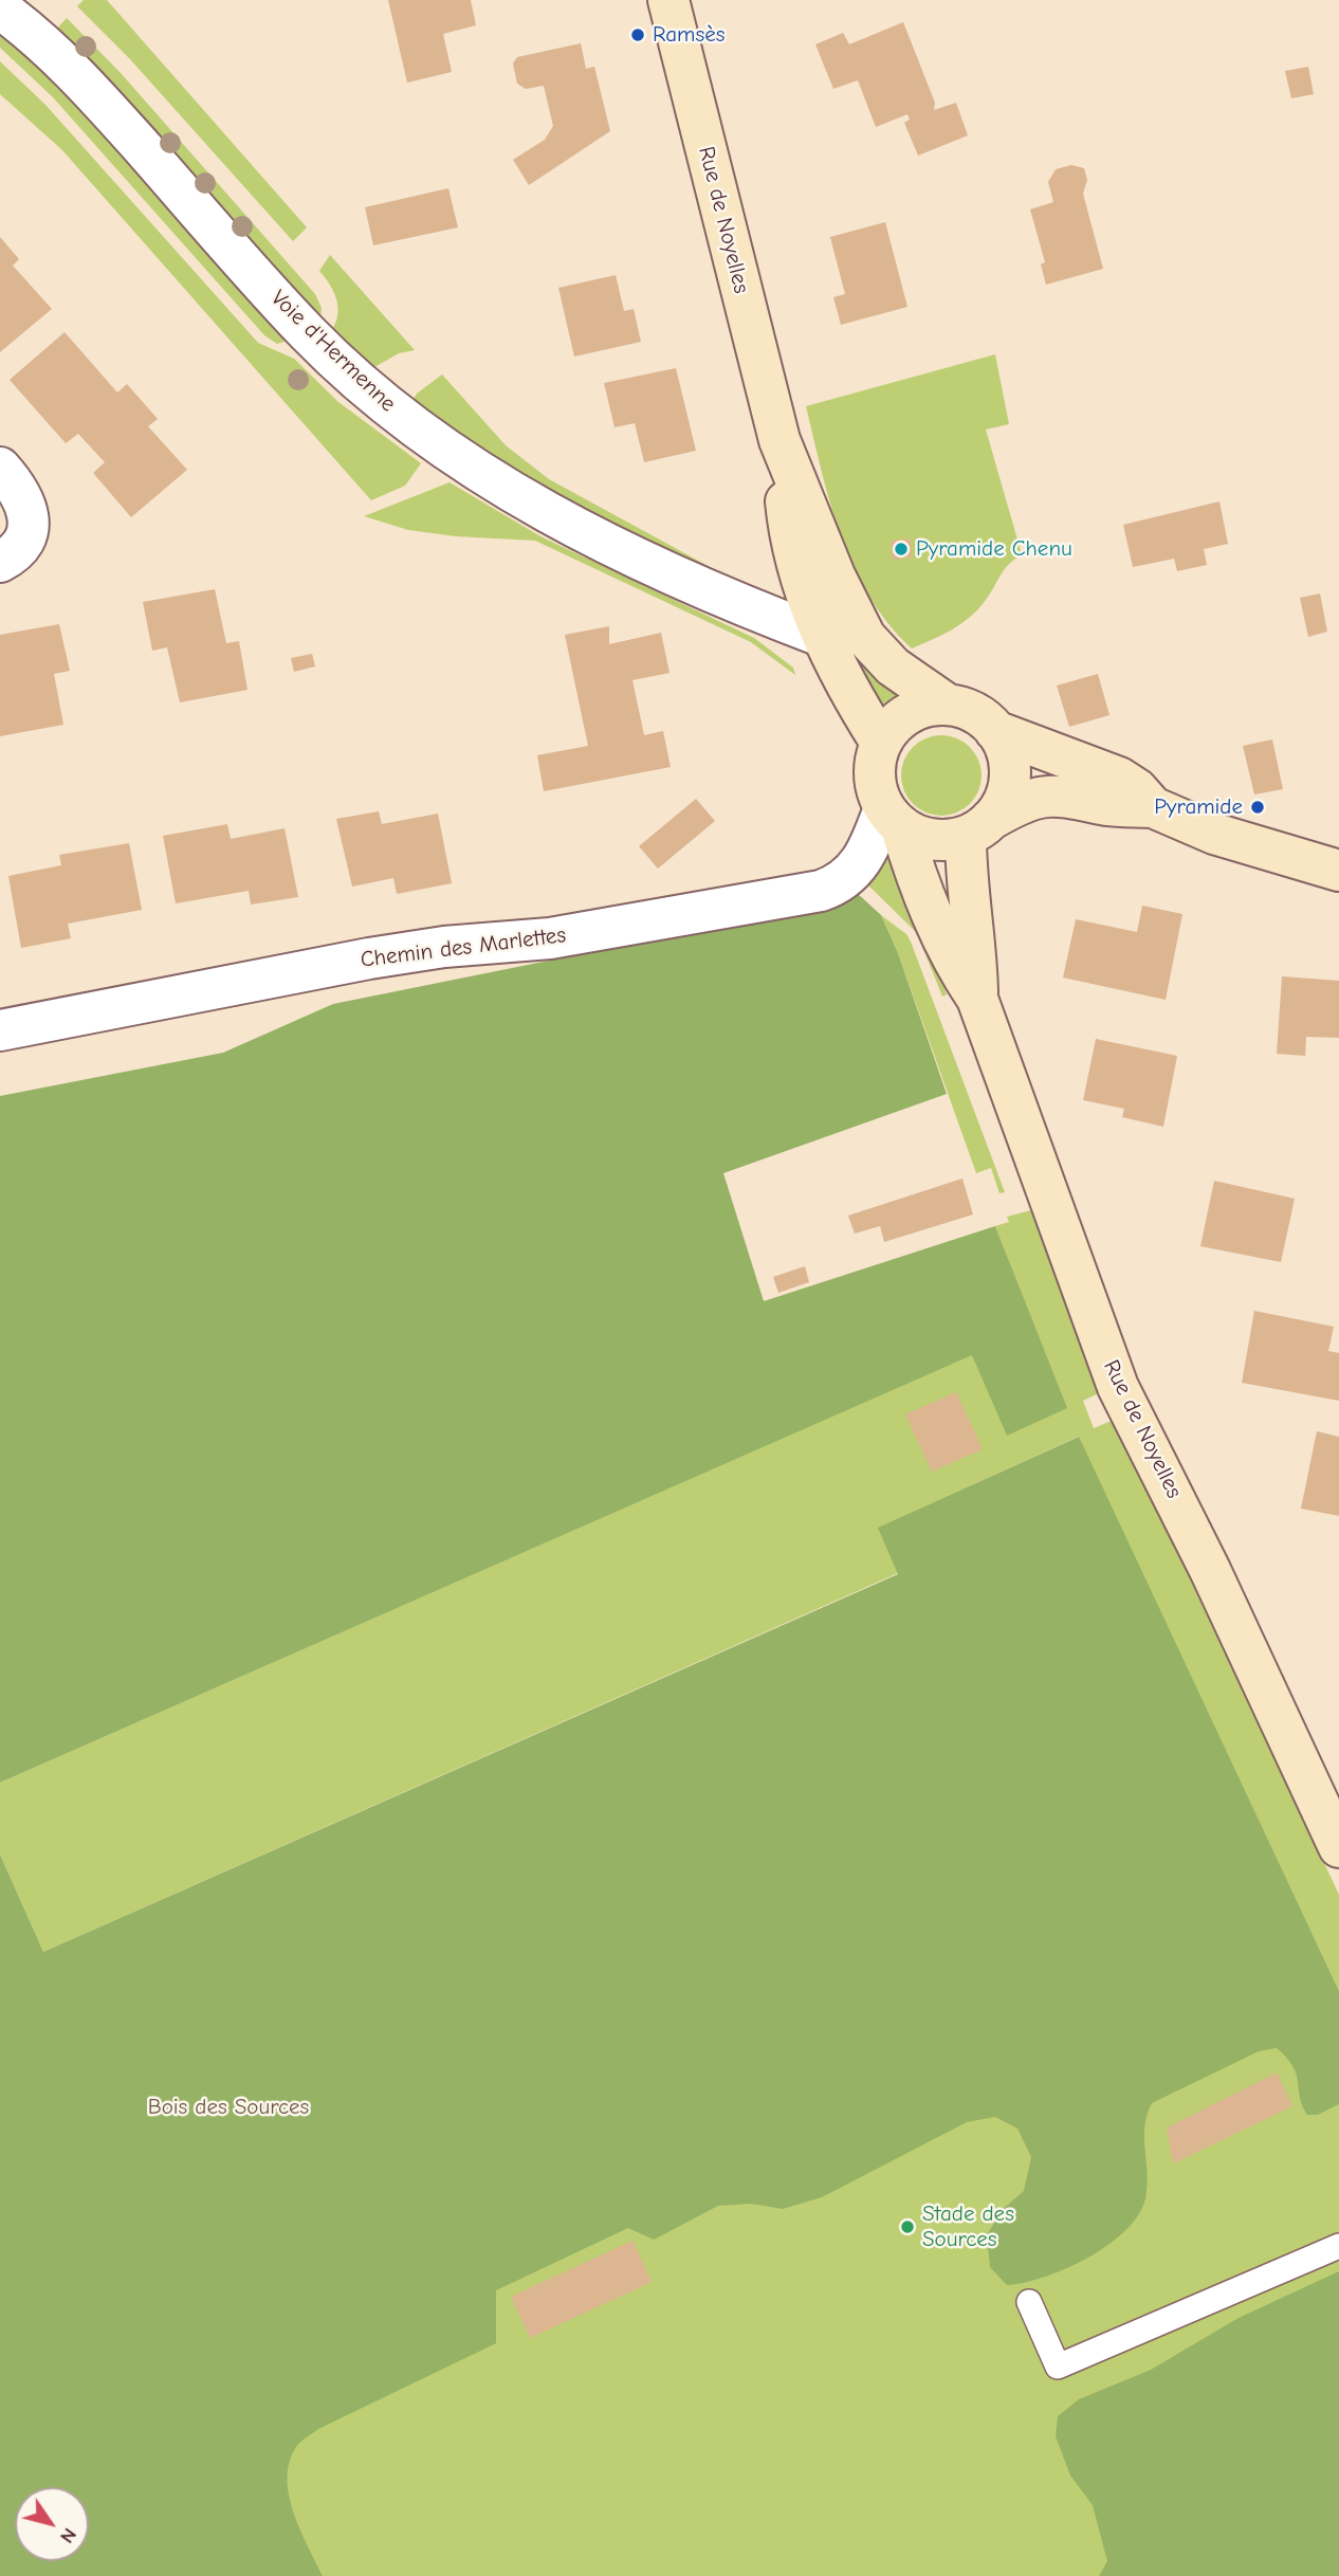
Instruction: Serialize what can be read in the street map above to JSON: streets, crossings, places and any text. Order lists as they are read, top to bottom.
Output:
{
  "streets": {
    "street": ["Rue de Noyelles", "Voie d'Hermenne", "Chemin des Marlettes"]
  },
  "crossings": [
    ["Rue de Noyelles", "Voie d'Hermenne"],
    ["Rue de Noyelles", "Chemin des Marlettes"]
  ],
  "parks": ["Bois des Sources"],
  "places": [
    "Ramsès",
    "Pyramide Chenu",
    "Pyramide",
    "Stade des Sources"
  ],
  "north": "bottom right"
}
